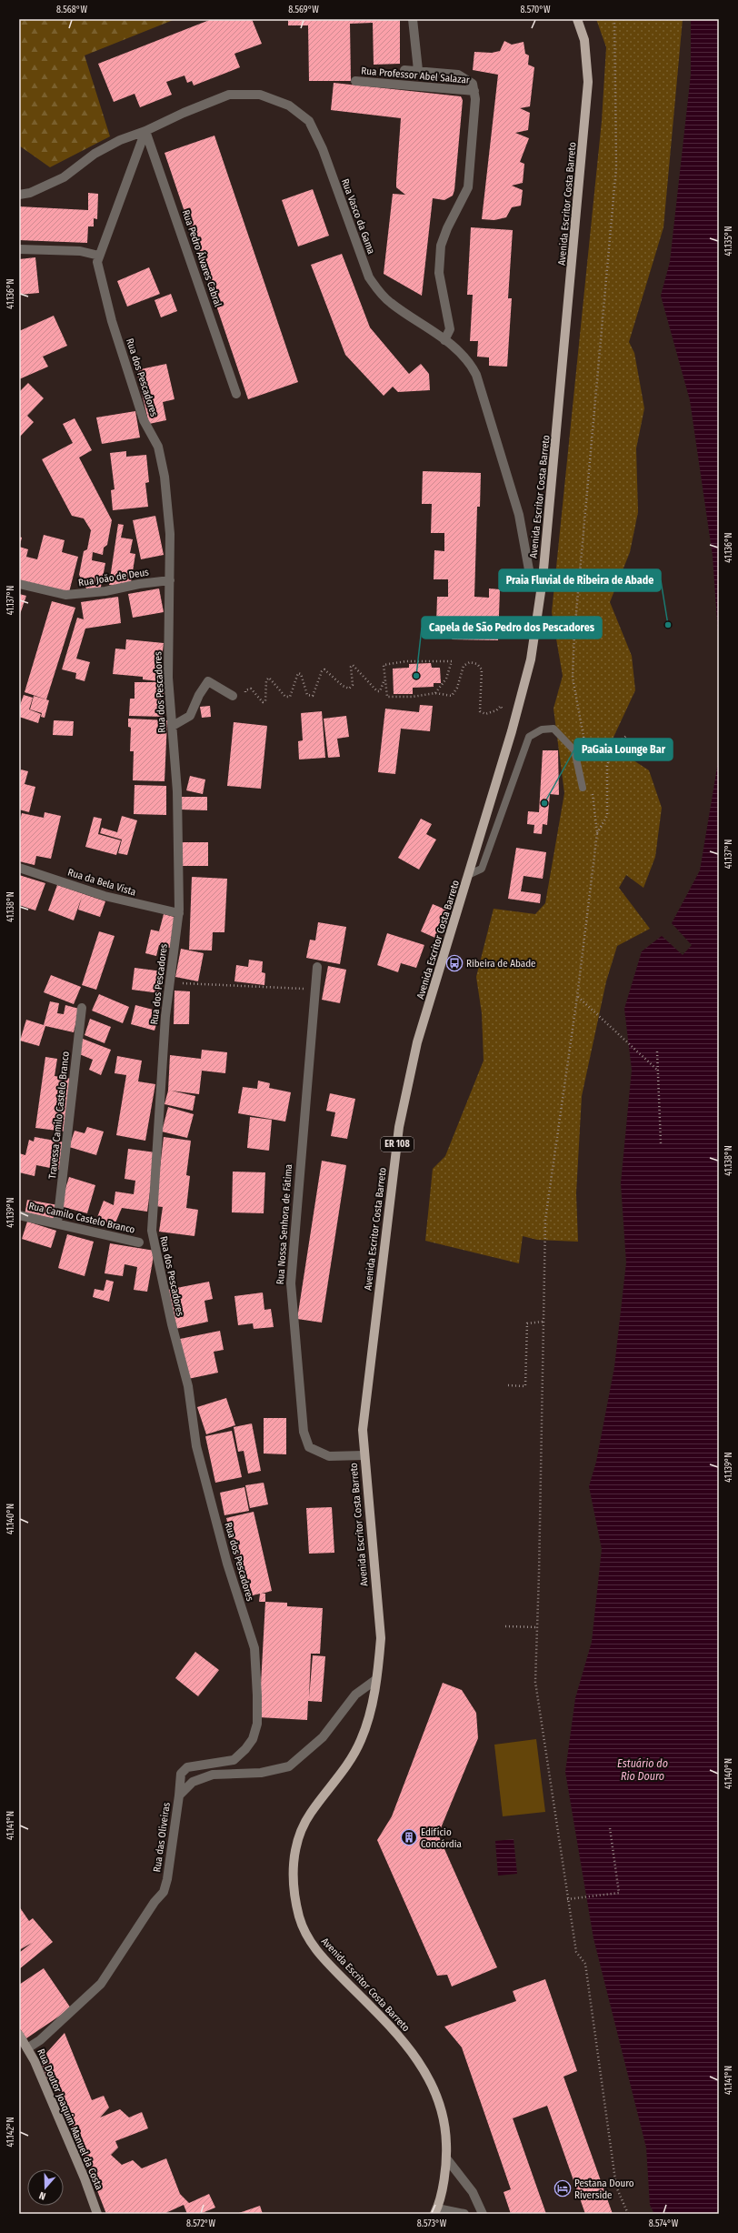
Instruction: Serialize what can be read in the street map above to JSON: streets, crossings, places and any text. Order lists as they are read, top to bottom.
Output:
{
  "streets": {
    "main road": ["Avenida Escritor Costa Barreto", "ER 108"],
    "street": [
      "Rua Professor Abel Salazar",
      "Rua Vasco da Gama",
      "Rua Pedro Álvares Cabral",
      "Rua dos Pescadores",
      "Rua João de Deus",
      "Rua da Bela Vista",
      "Travessa Camilo Castelo Branco",
      "Rua Camilo Castelo Branco",
      "Rua Nossa Senhora de Fátima",
      "Rua das Oliveiras",
      "Rua Doutor Joaquim Manuel da Costa"
    ]
  },
  "crossings": [
    ["Rua Professor Abel Salazar", "Rua Vasco da Gama"],
    ["Avenida Escritor Costa Barreto", "Rua Vasco da Gama"],
    ["Avenida Escritor Costa Barreto", "Rua Nossa Senhora de Fátima"],
    ["Avenida Escritor Costa Barreto", "Rua das Oliveiras"],
    ["Rua Vasco da Gama", "Rua Pedro Álvares Cabral"],
    ["Rua Vasco da Gama", "Rua dos Pescadores"],
    ["Rua Pedro Álvares Cabral", "Rua dos Pescadores"],
    ["Rua dos Pescadores", "Rua João de Deus"],
    ["Rua dos Pescadores", "Rua da Bela Vista"],
    ["Rua dos Pescadores", "Rua das Oliveiras"],
    ["Travessa Camilo Castelo Branco", "Rua Camilo Castelo Branco"],
    ["Rua das Oliveiras", "Rua Doutor Joaquim Manuel da Costa"]
  ],
  "water": ["Estuário do Rio Douro"],
  "places": {
    "other": ["Praia Fluvial de Ribeira de Abade", "Capela de São Pedro dos Pescadores", "PaGaia Lounge Bar"],
    "bus stop": ["Ribeira de Abade"],
    "building": ["Edifício Concórdia"],
    "hotel": ["Pestana Douro Riverside"]
  },
  "north": "bottom",
  "coordinates": [
    "8.568°W",
    "8.569°W",
    "8.570°W",
    "41.135°N",
    "41.136°N",
    "41.137°N",
    "41.138°N",
    "41.139°N",
    "41.140°N",
    "41.141°N",
    "41.142°N",
    "8.572°W",
    "8.573°W",
    "8.574°W"
  ]
}
